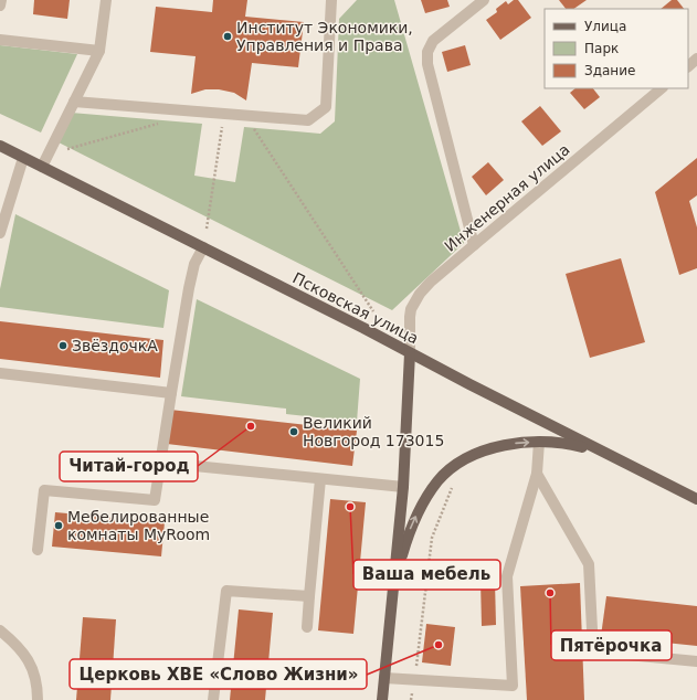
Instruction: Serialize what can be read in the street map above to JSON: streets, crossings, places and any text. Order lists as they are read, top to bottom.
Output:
{
  "streets": {
    "main road": ["Псковская улица"],
    "street": ["Инженерная улица"]
  },
  "crossings": [
    ["Инженерная улица", "Псковская улица"]
  ],
  "places": [
    "Институт Экономики, Управления и Права",
    "ЗвёздочкА",
    "Читай-город",
    "Великий Новгород 173015",
    "Ваша мебель",
    "Мебелированные комнаты MyRoom",
    "Пятёрочка",
    "Церковь ХВЕ «Слово Жизни»"
  ],
  "legend": ["Улица", "Парк", "Здание"]
}
